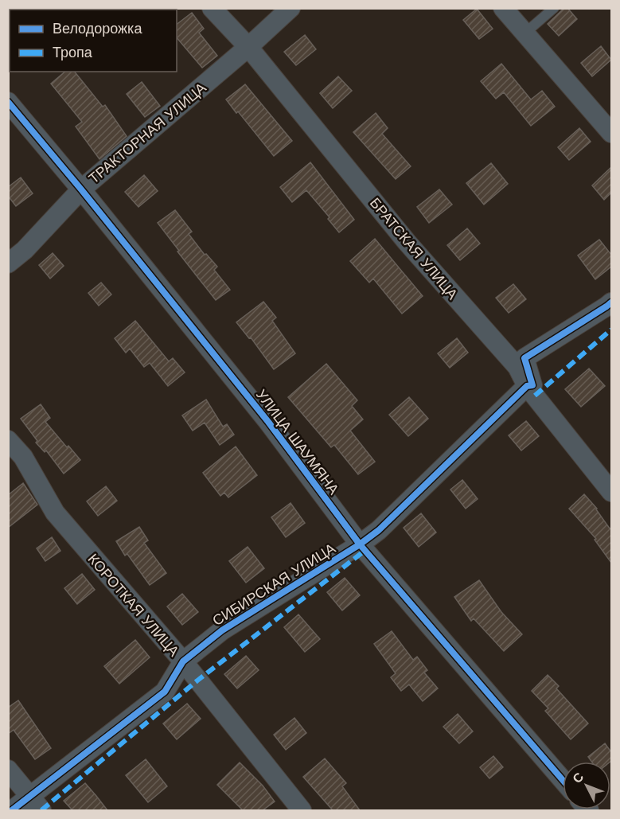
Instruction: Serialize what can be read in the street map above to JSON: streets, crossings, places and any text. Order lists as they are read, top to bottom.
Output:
{
  "streets": {
    "street": [
      "ТРАКТОРНАЯ УЛИЦА",
      "БРАТСКАЯ УЛИЦА",
      "УЛИЦА ШАУМЯНА",
      "СИБИРСКАЯ УЛИЦА",
      "КОРОТКАЯ УЛИЦА"
    ]
  },
  "crossings": [
    ["ТРАКТОРНАЯ УЛИЦА", "БРАТСКАЯ УЛИЦА"],
    ["ТРАКТОРНАЯ УЛИЦА", "УЛИЦА ШАУМЯНА"],
    ["БРАТСКАЯ УЛИЦА", "СИБИРСКАЯ УЛИЦА"],
    ["УЛИЦА ШАУМЯНА", "СИБИРСКАЯ УЛИЦА"],
    ["СИБИРСКАЯ УЛИЦА", "КОРОТКАЯ УЛИЦА"]
  ],
  "legend": ["Велодорожка", "Тропа"],
  "north": "top left"
}
